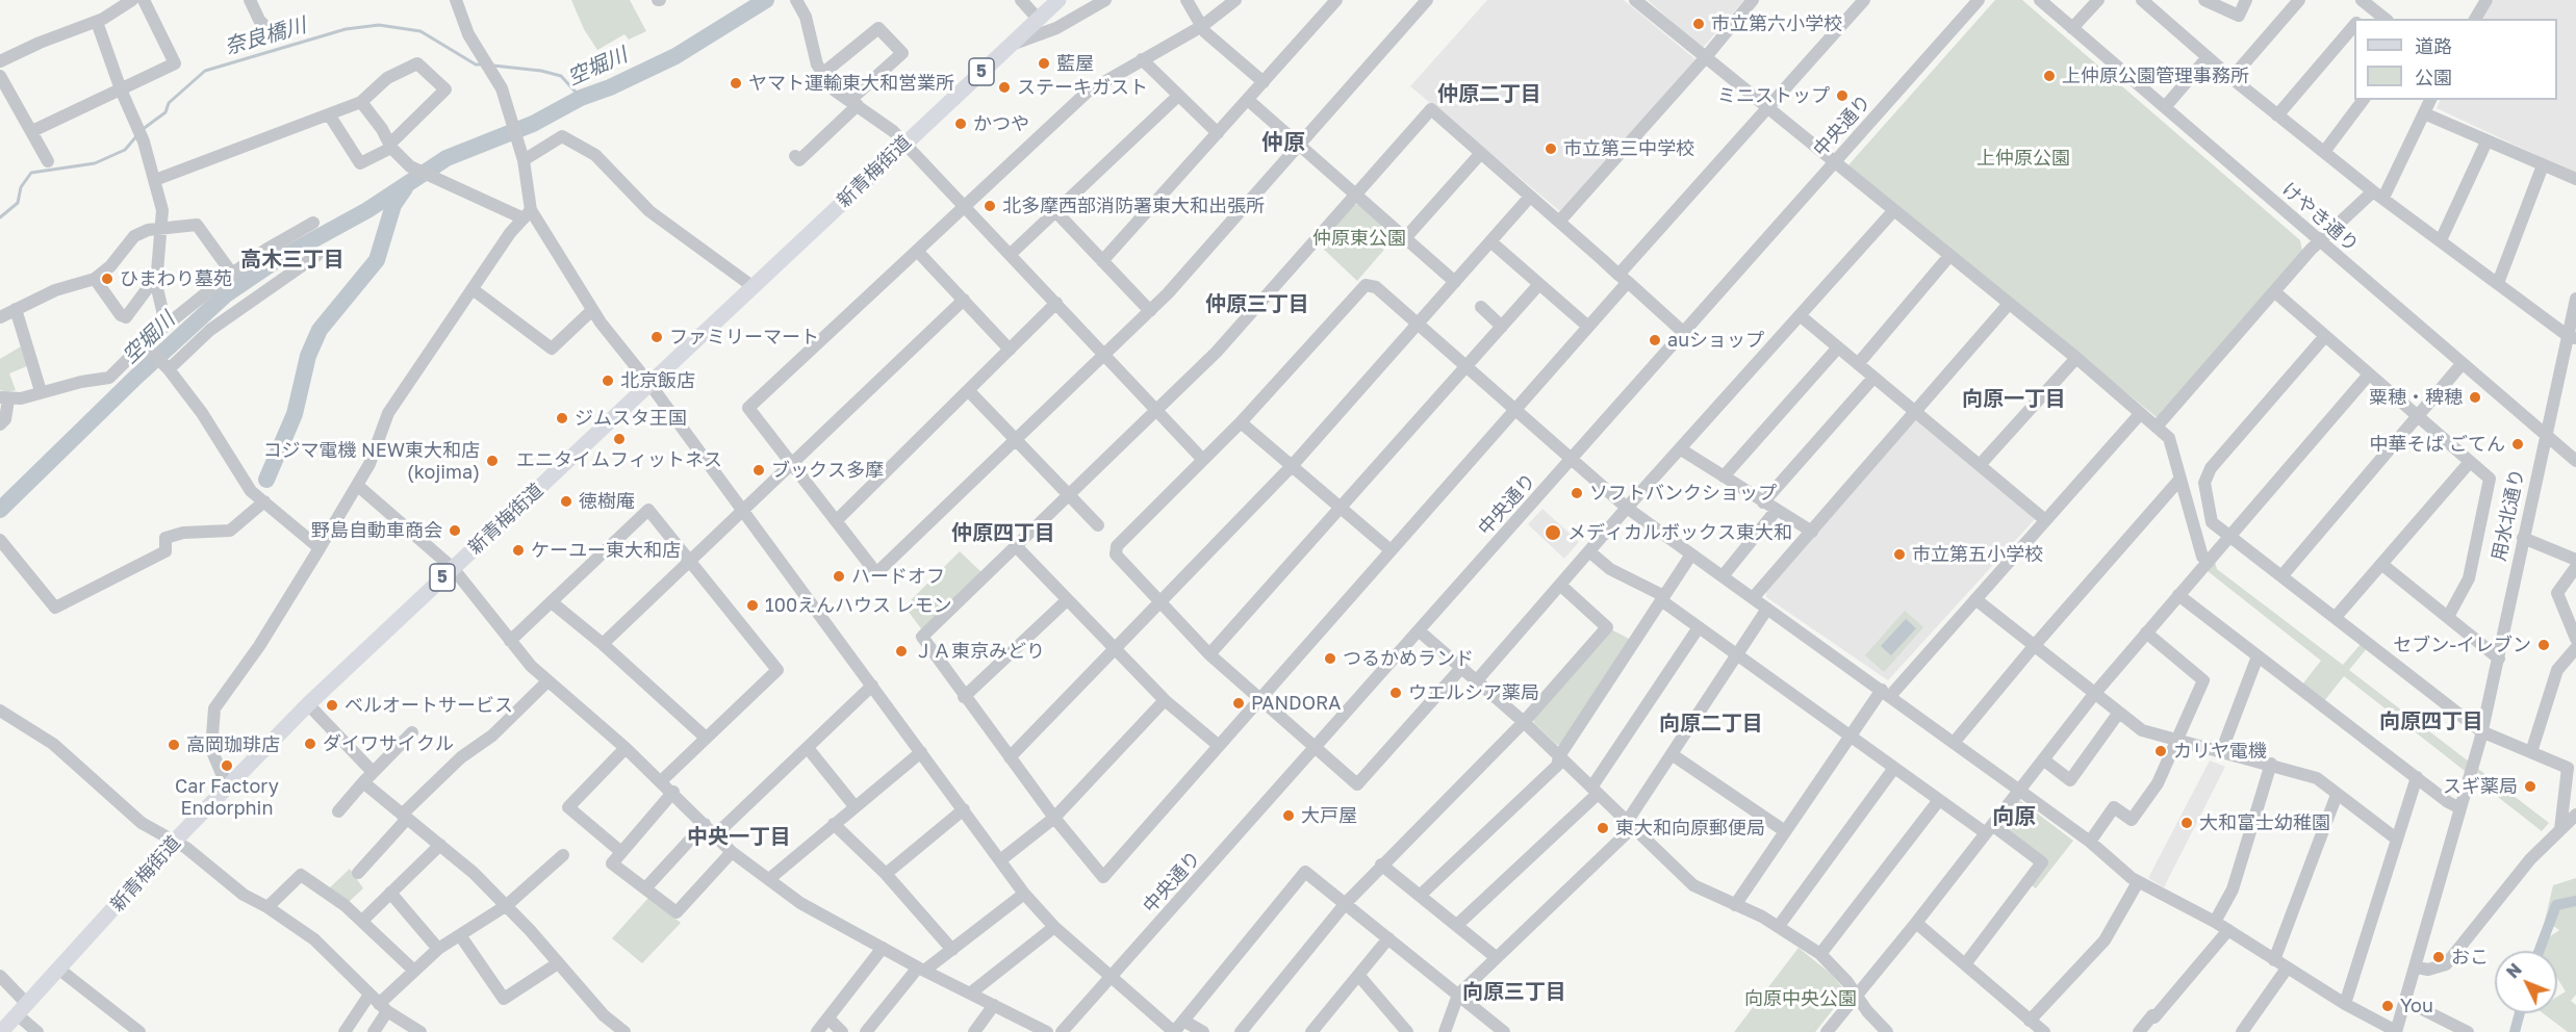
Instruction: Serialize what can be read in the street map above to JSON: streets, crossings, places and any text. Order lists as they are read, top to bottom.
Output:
{
  "streets": {
    "main road": ["5", "新青梅街道"],
    "street": ["中央通り", "けやき通り", "用水北通り"]
  },
  "crossings": [
    ["けやき通り", "用水北通り"]
  ],
  "districts": [
    "仲原二丁目",
    "仲原",
    "高木三丁目",
    "仲原三丁目",
    "向原一丁目",
    "仲原四丁目",
    "向原四丁目",
    "向原二丁目",
    "向原",
    "中央一丁目",
    "向原三丁目"
  ],
  "water": ["奈良橋川", "空堀川"],
  "parks": ["上仲原公園", "仲原東公園", "向原中央公園"],
  "places": [
    "市立第六小学校",
    "藍屋",
    "上仲原公園管理事務所",
    "ヤマト運輸東大和営業所",
    "ステーキガスト",
    "ミニストップ",
    "かつや",
    "市立第三中学校",
    "北多摩西部消防署東大和出張所",
    "ひまわり墓苑",
    "ファミリーマート",
    "auショップ",
    "北京飯店",
    "粟穂・稗穂",
    "ジムスタ王国",
    "エニタイムフィットネス",
    "中華そば ごてん",
    "コジマ電機 NEW東大和店 (kojima)",
    "ブックス多摩",
    "ソフトバンクショップ",
    "徳樹庵",
    "野島自動車商会",
    "メディカルボックス東大和",
    "ケーユー東大和店",
    "市立第五小学校",
    "ハードオフ",
    "100えんハウス レモン",
    "セブン-イレブン",
    "ＪＡ東京みどり",
    "つるかめランド",
    "ウエルシア薬局",
    "PANDORA",
    "ベルオートサービス",
    "ダイワサイクル",
    "高岡珈琲店",
    "カリヤ電機",
    "Car Factory Endorphin",
    "スギ薬局",
    "大戸屋",
    "大和富士幼稚園",
    "東大和向原郵便局",
    "おこ",
    "You"
  ],
  "legend": ["道路", "公園"],
  "north": "top left"
}
